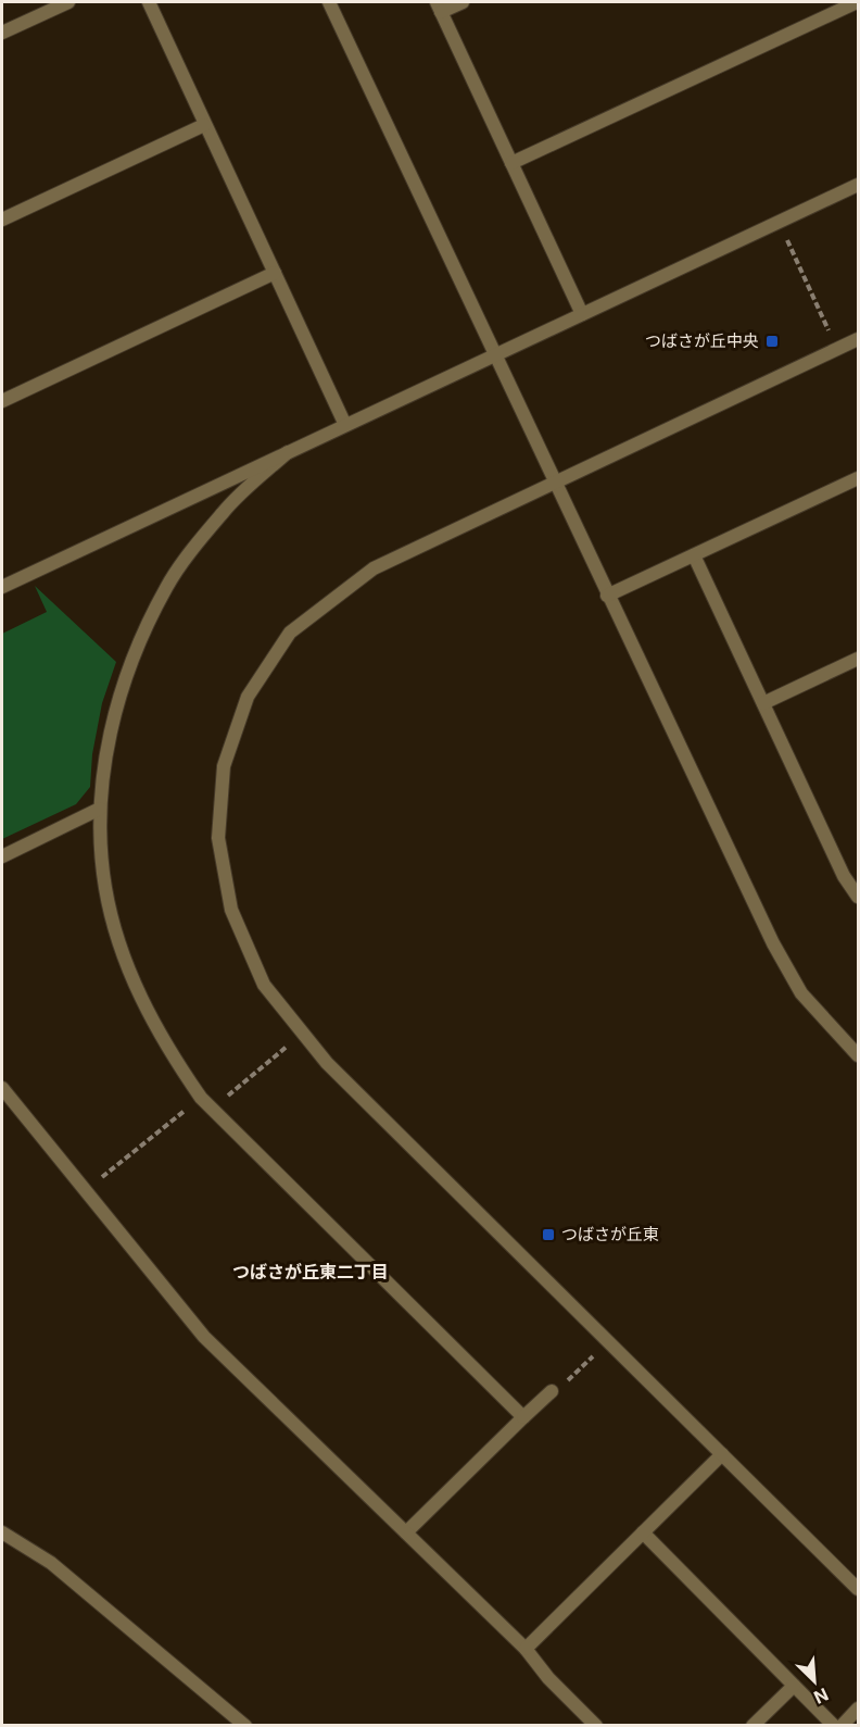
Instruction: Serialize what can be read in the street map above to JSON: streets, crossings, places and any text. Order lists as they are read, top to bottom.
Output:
{
  "districts": ["つばさが丘東二丁目"],
  "places": {
    "transit": ["つばさが丘中央", "つばさが丘東"]
  },
  "north": "bottom right"
}
